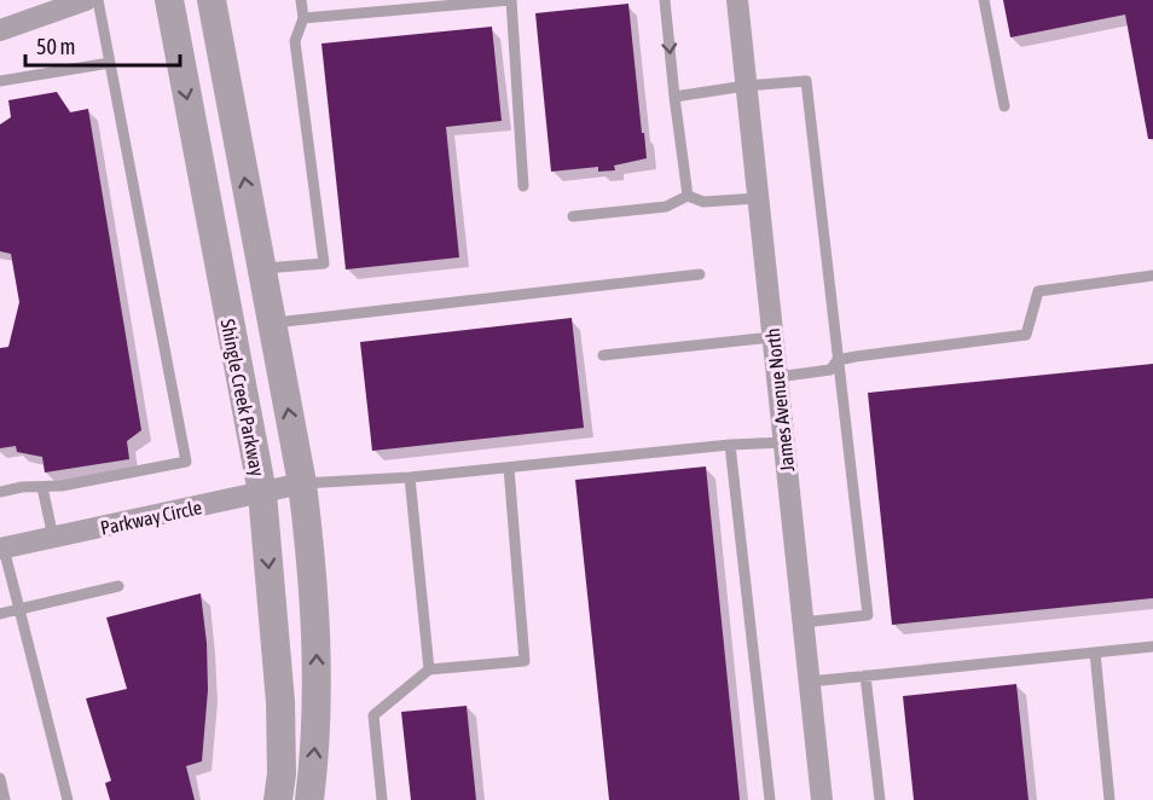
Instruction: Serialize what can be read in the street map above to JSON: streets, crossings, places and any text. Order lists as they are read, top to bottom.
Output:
{
  "streets": {
    "street": ["Shingle Creek Parkway", "James Avenue North", "Parkway Circle"]
  },
  "crossings": [
    ["Shingle Creek Parkway", "Parkway Circle"]
  ],
  "scale_bar": "50 m"
}
